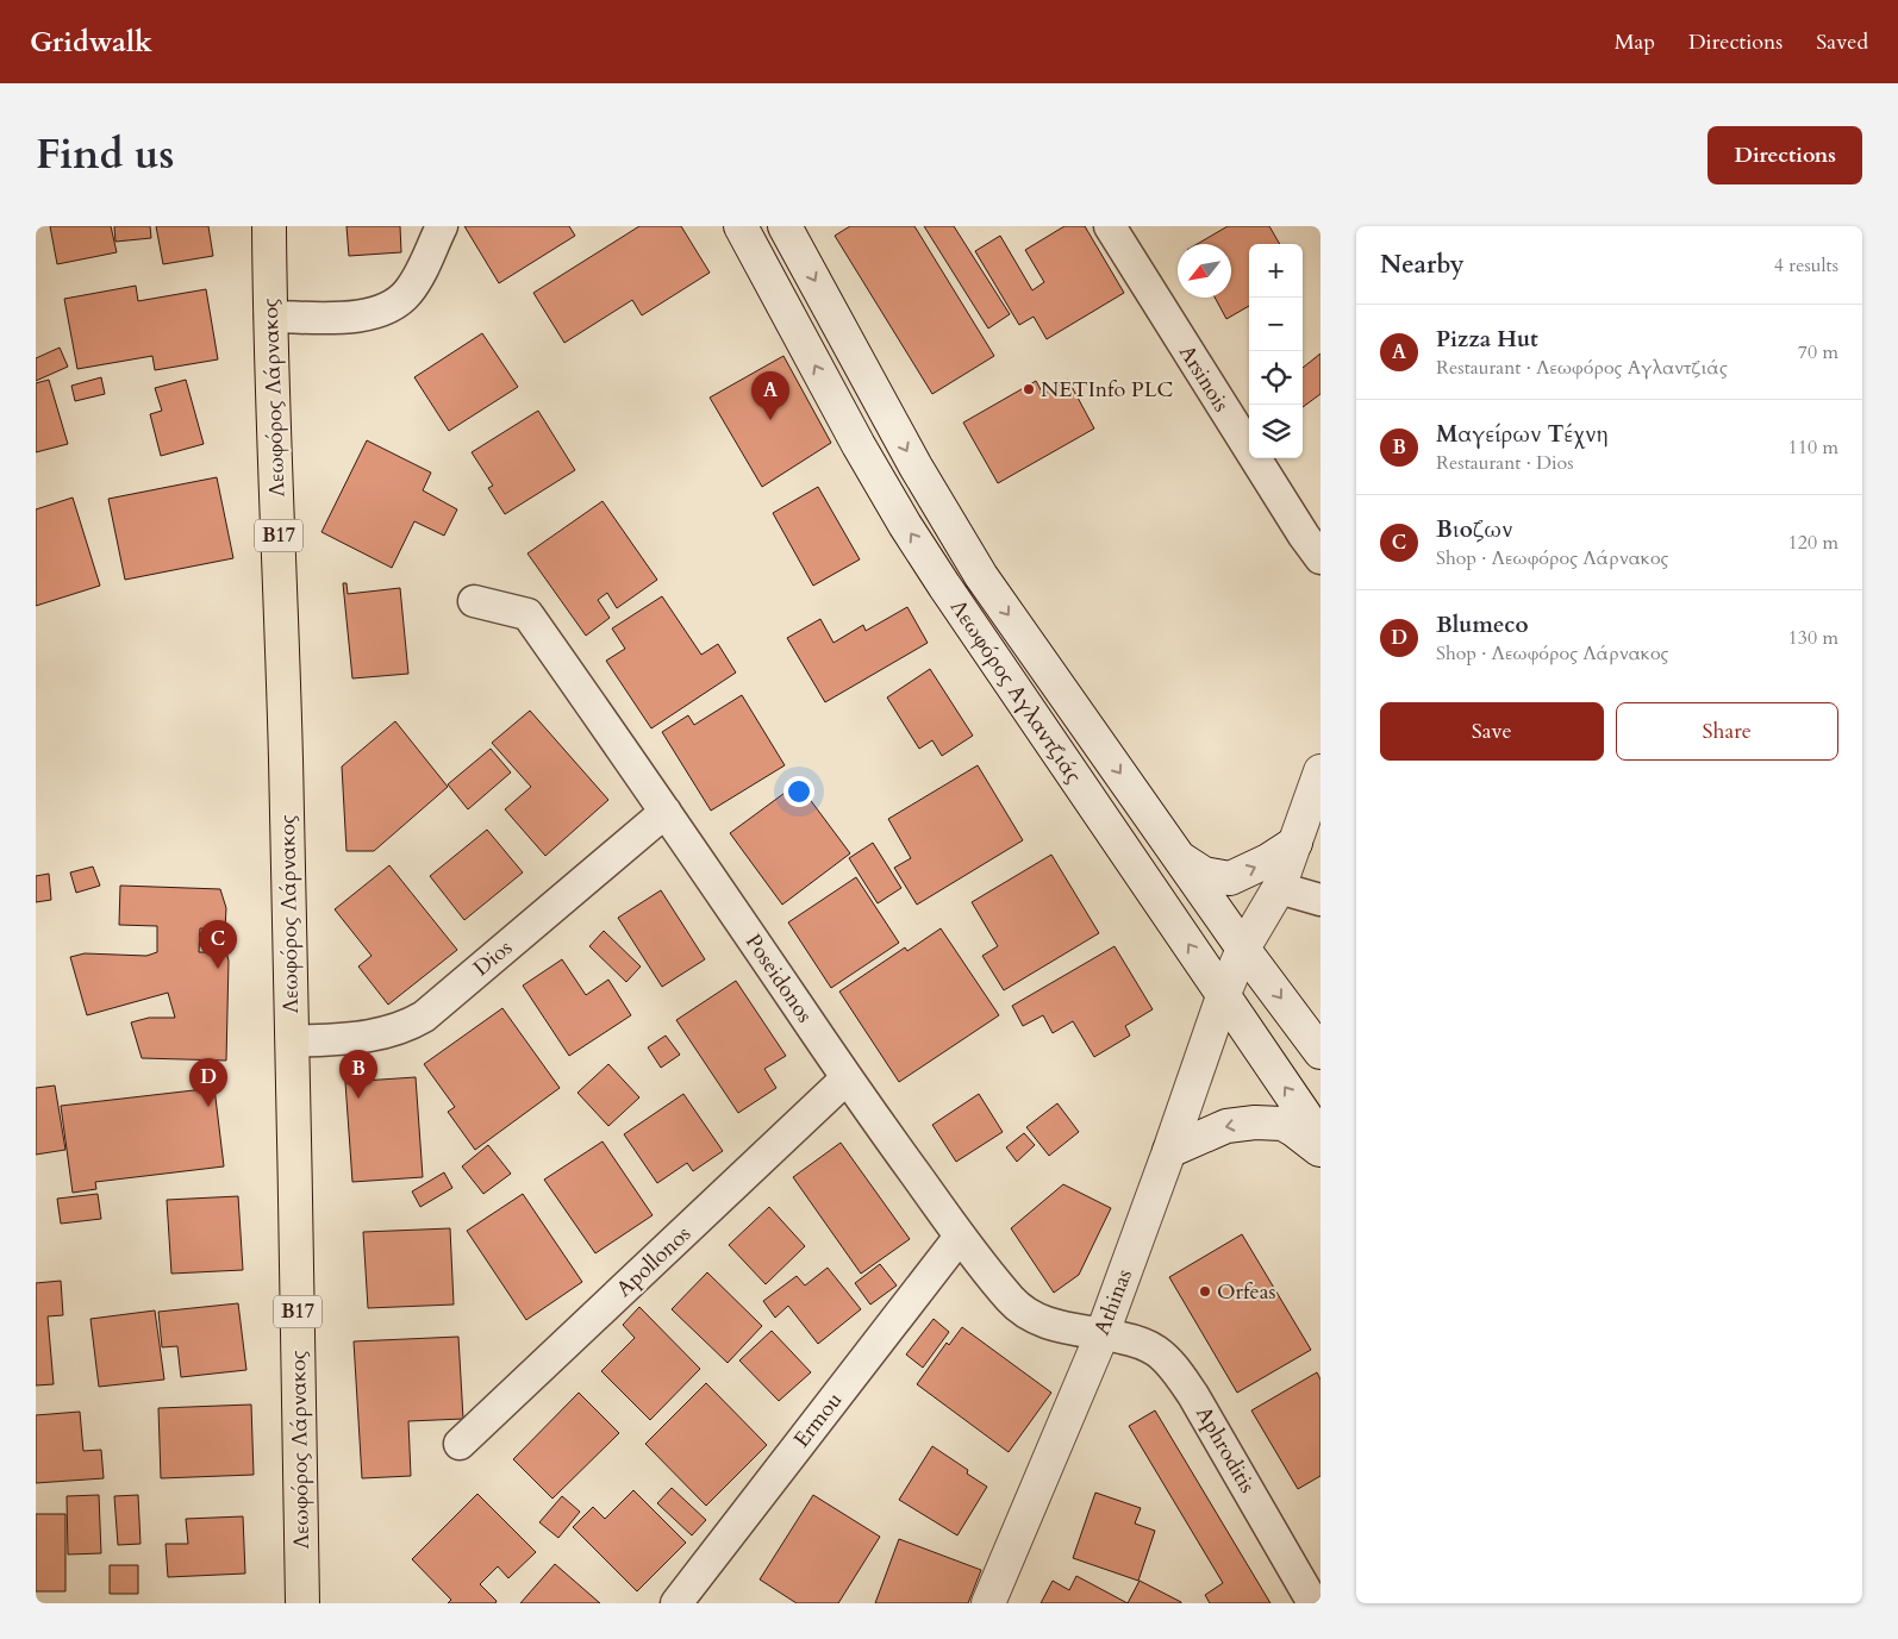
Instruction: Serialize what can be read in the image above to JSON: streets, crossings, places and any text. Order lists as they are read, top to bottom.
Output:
{
  "streets": {
    "main road": [
      "Λεωφόρος Λάρνακος",
      "B17",
      "Λεωφόρος Αγλαντζιάς",
      "Athinas"
    ],
    "street": [
      "Arsinois",
      "Dios",
      "Poseidonos",
      "Apollonos",
      "Ermou",
      "Aphroditis"
    ]
  },
  "crossings": [
    ["Λεωφόρος Λάρνακος", "Dios"],
    ["Λεωφόρος Αγλαντζιάς", "Athinas"],
    ["Dios", "Poseidonos"],
    ["Poseidonos", "Apollonos"],
    ["Poseidonos", "Athinas"],
    ["Poseidonos", "Ermou"],
    ["Poseidonos", "Aphroditis"],
    ["Athinas", "Aphroditis"]
  ],
  "places": ["NETInfo PLC", "Orfeas"],
  "north": "bottom left",
  "page": {
    "header": "Gridwalk",
    "nav": ["Map", "Directions", "Saved"],
    "title": "Find us",
    "buttons": [
      "Directions",
      ["Save", "Share"]
    ],
    "heading": ["Nearby", "4 results"],
    "map_buttons": ["+", "−"],
    "list": [
      {
        "mark": "A",
        "name": "Pizza Hut",
        "note": "Restaurant · Λεωφόρος Αγλαντζιάς",
        "value": "70 m"
      },
      {
        "mark": "B",
        "name": "Μαγείρων Τέχνη",
        "note": "Restaurant · Dios",
        "value": "110 m"
      },
      {
        "mark": "C",
        "name": "Βιοζων",
        "note": "Shop · Λεωφόρος Λάρνακος",
        "value": "120 m"
      },
      {
        "mark": "D",
        "name": "Blumeco",
        "note": "Shop · Λεωφόρος Λάρνακος",
        "value": "130 m"
      }
    ],
    "pins": [
      "A",
      "C",
      "B",
      "D"
    ]
  }
}
